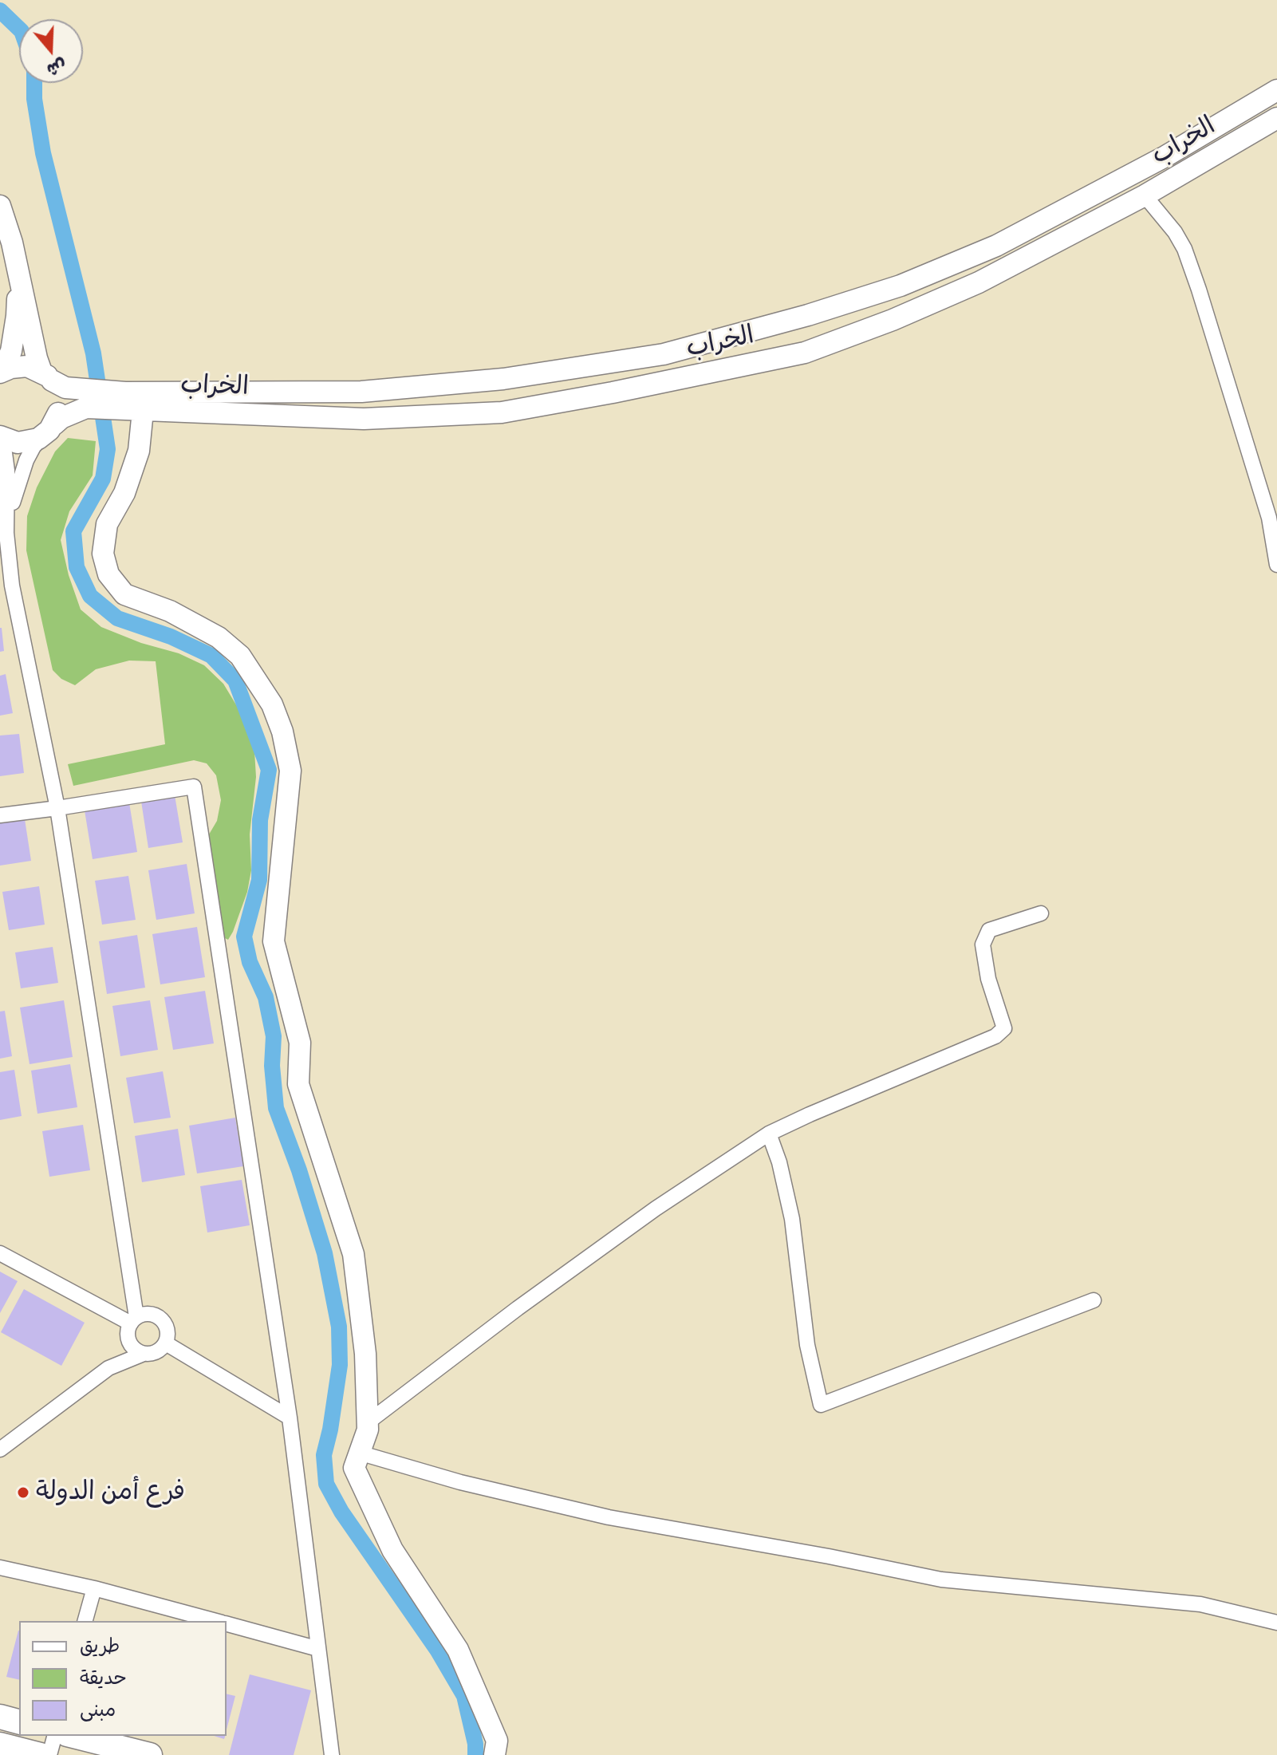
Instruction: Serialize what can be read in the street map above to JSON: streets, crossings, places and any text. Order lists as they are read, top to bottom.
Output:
{
  "streets": {
    "main road": ["الخراب"]
  },
  "places": ["فرع أمن الدولة"],
  "legend": ["طريق", "حديقة", "مبنى"],
  "north": "bottom"
}
